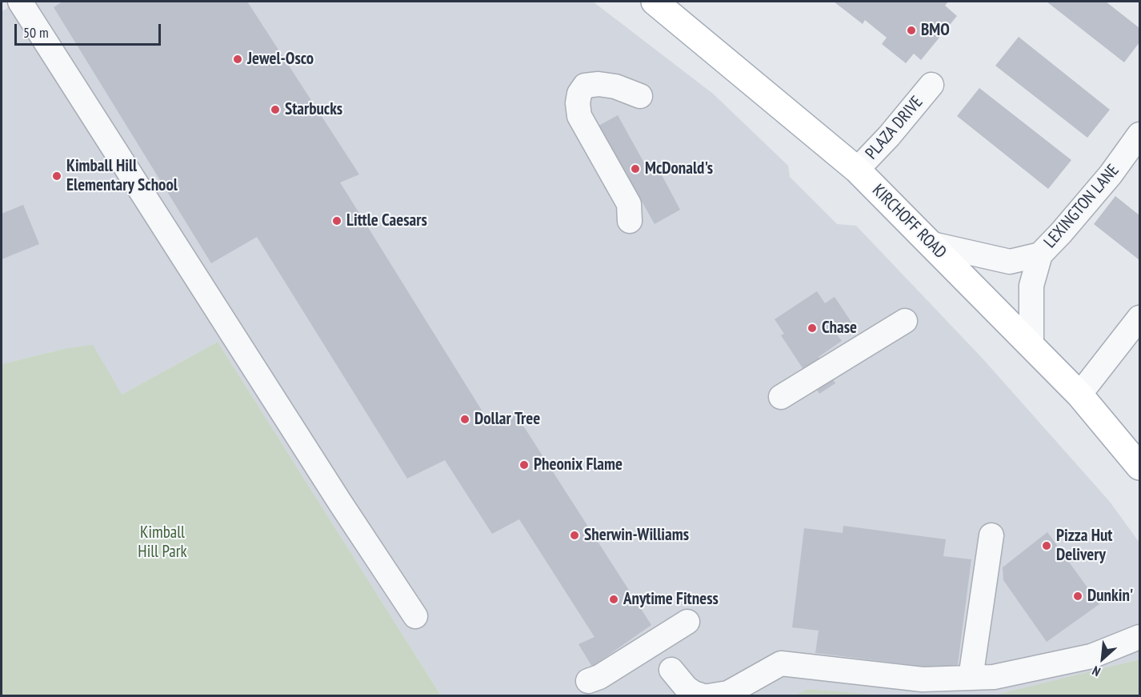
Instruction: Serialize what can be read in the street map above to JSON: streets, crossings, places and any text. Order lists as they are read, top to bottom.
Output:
{
  "streets": {
    "main road": ["KIRCHOFF ROAD"],
    "street": ["PLAZA DRIVE", "LEXINGTON LANE"]
  },
  "crossings": [
    ["PLAZA DRIVE", "KIRCHOFF ROAD"],
    ["LEXINGTON LANE", "KIRCHOFF ROAD"]
  ],
  "parks": ["Kimball Hill Park"],
  "places": [
    "BMO",
    "Jewel-Osco",
    "Starbucks",
    "McDonald's",
    "Kimball Hill Elementary School",
    "Little Caesars",
    "Chase",
    "Dollar Tree",
    "Pheonix Flame",
    "Sherwin-Williams",
    "Pizza Hut Delivery",
    "Dunkin'",
    "Anytime Fitness"
  ],
  "scale_bar": "50 m",
  "north": "bottom left"
}
